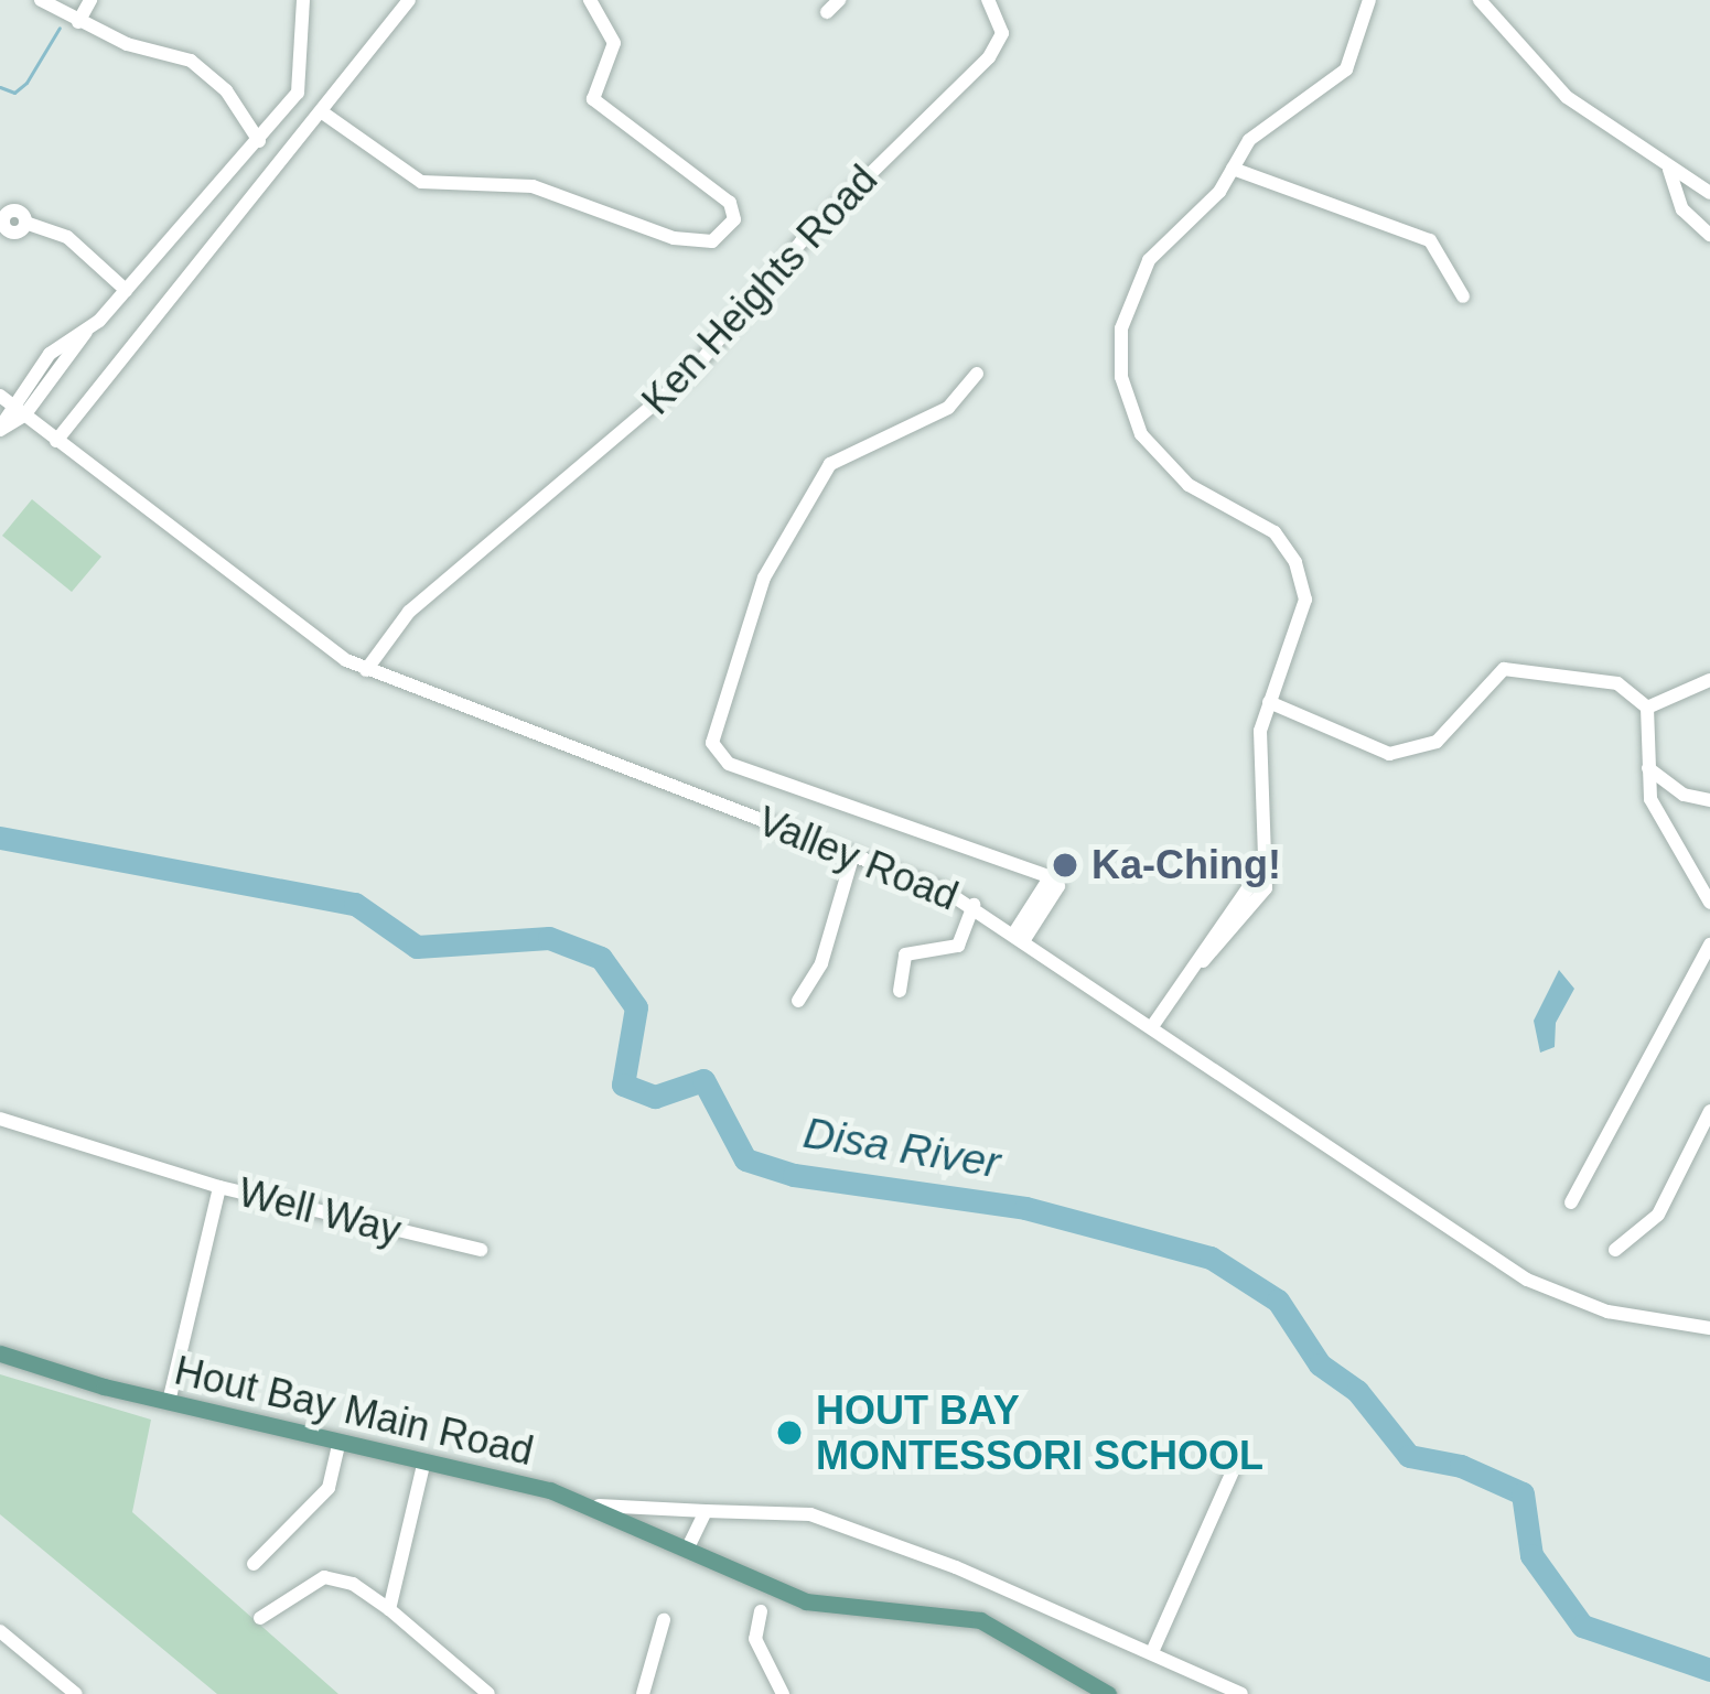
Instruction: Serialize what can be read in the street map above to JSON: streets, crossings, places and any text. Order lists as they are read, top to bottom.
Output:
{
  "streets": {
    "main road": ["Hout Bay Main Road"],
    "street": ["Ken Heights Road", "Valley Road", "Well Way"]
  },
  "crossings": [
    ["Ken Heights Road", "Valley Road"],
    ["Well Way", "Hout Bay Main Road"]
  ],
  "water": ["Disa River"],
  "places": ["Ka-Ching!", "HOUT BAY MONTESSORI SCHOOL"]
}
